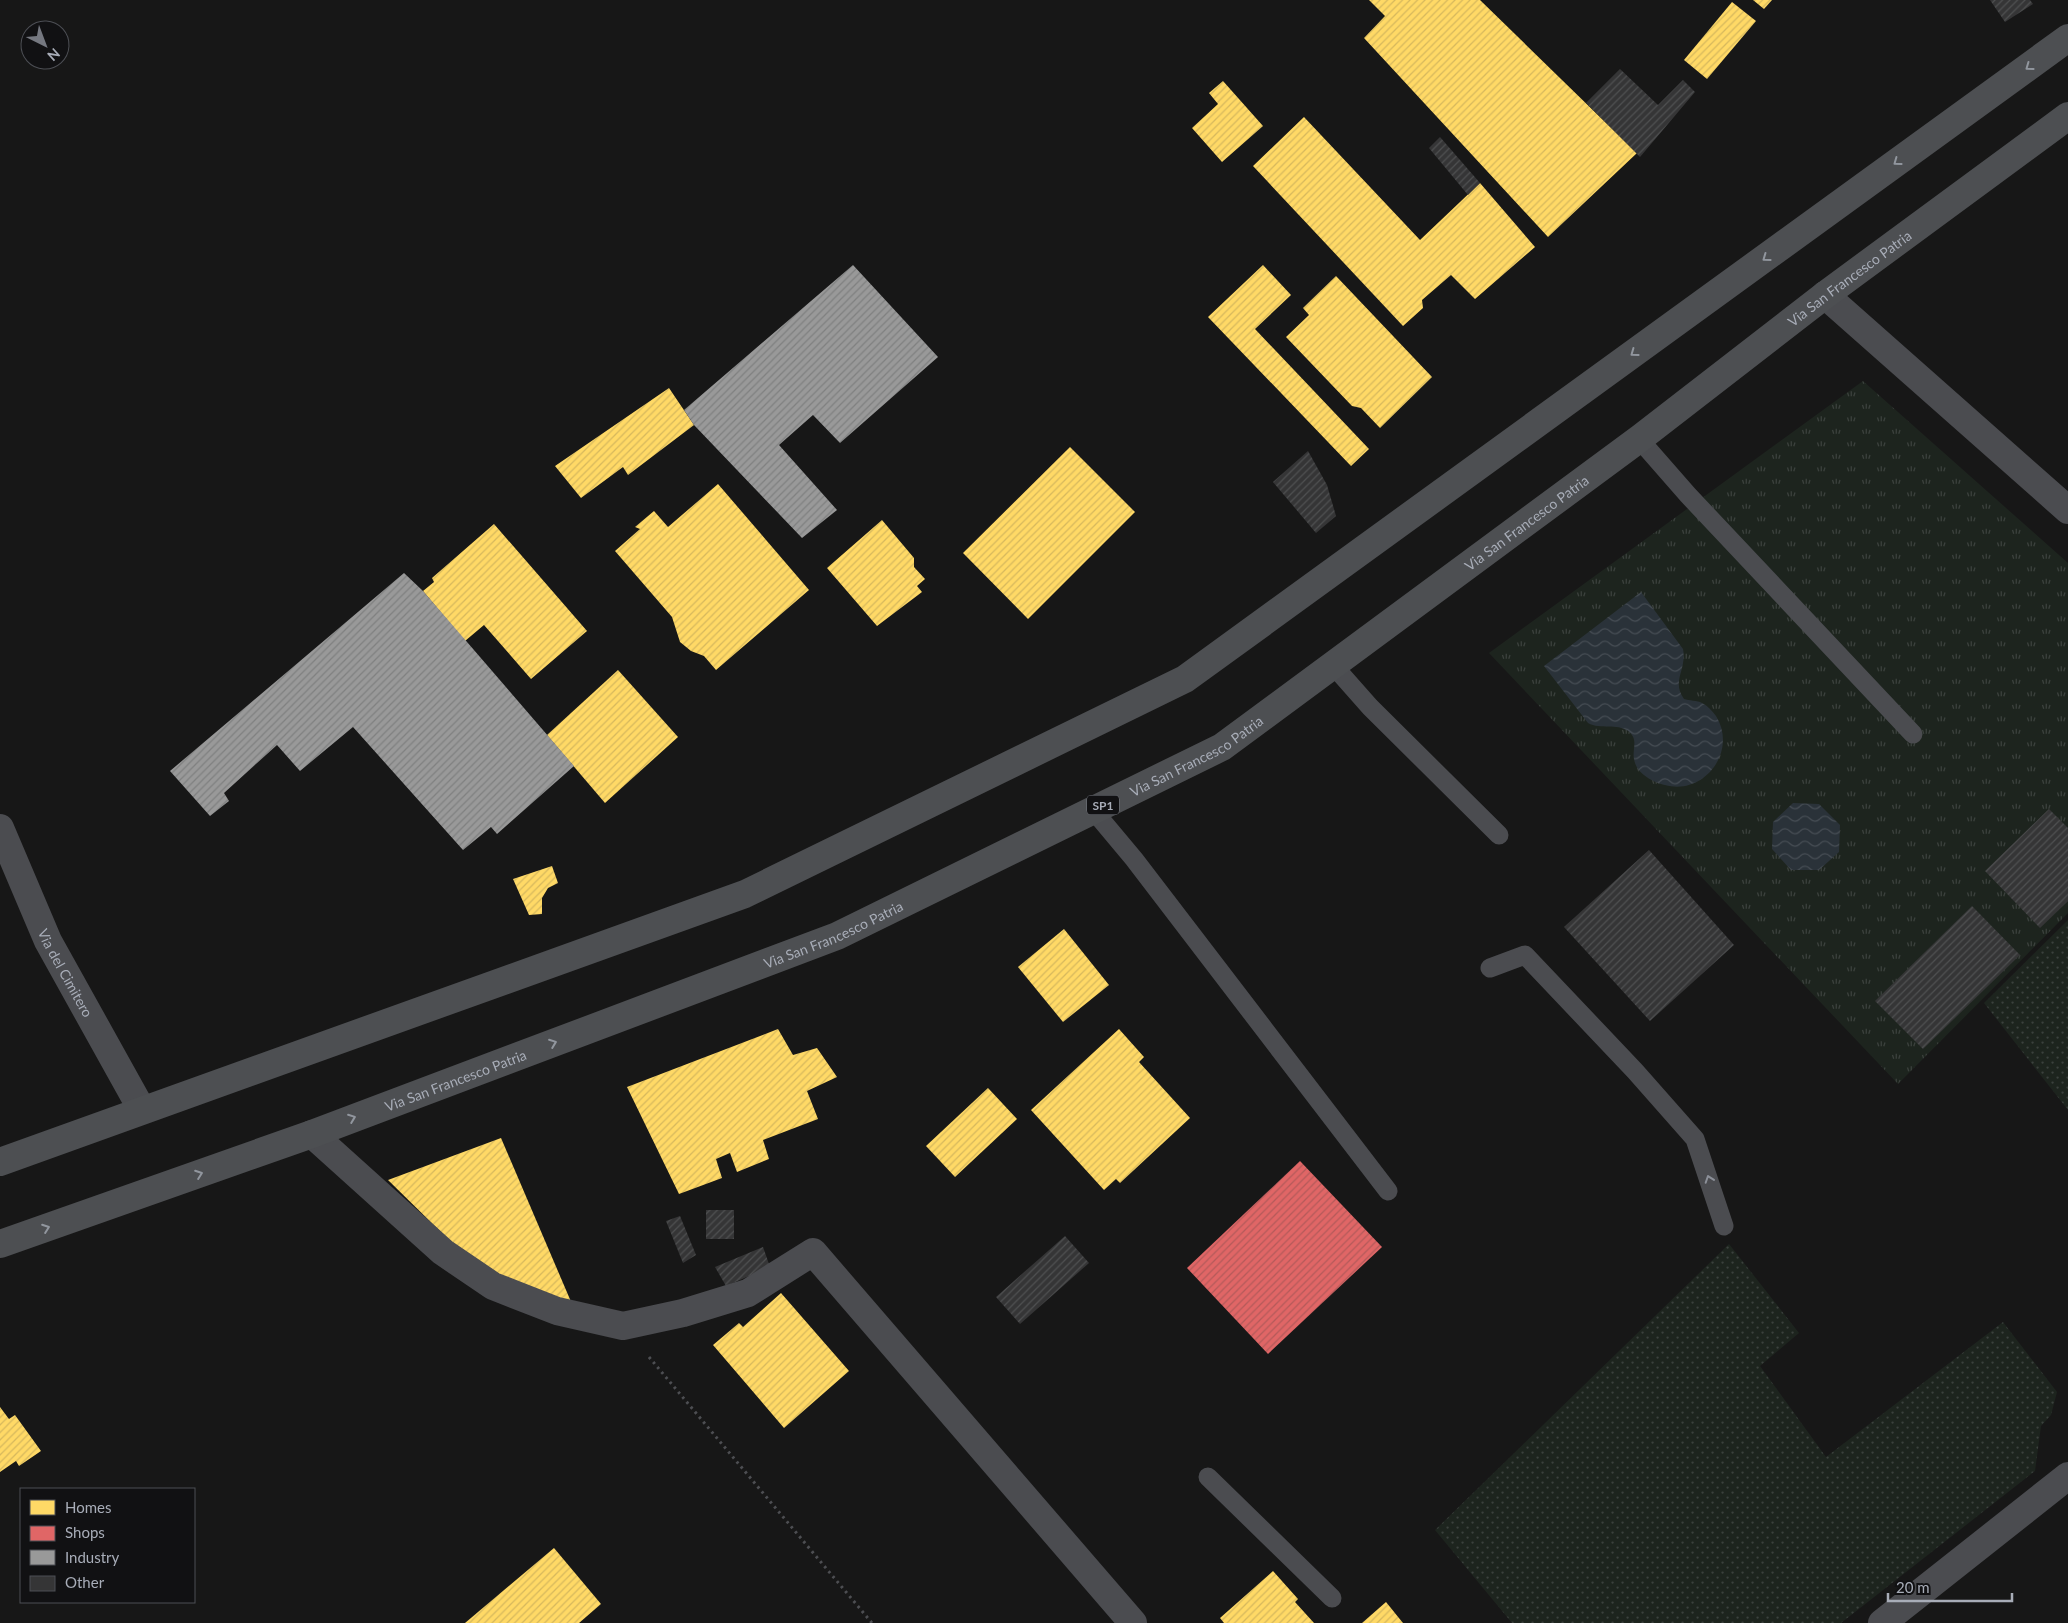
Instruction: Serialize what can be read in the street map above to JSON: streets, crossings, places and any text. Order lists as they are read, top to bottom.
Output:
{
  "streets": {
    "main road": ["Via San Francesco Patria", "SP1"],
    "street": ["Via del Cimitero"]
  },
  "legend": [
    "Homes",
    "Shops",
    "Industry",
    "Other"
  ],
  "scale_bar": "20 m",
  "north": "bottom right"
}
